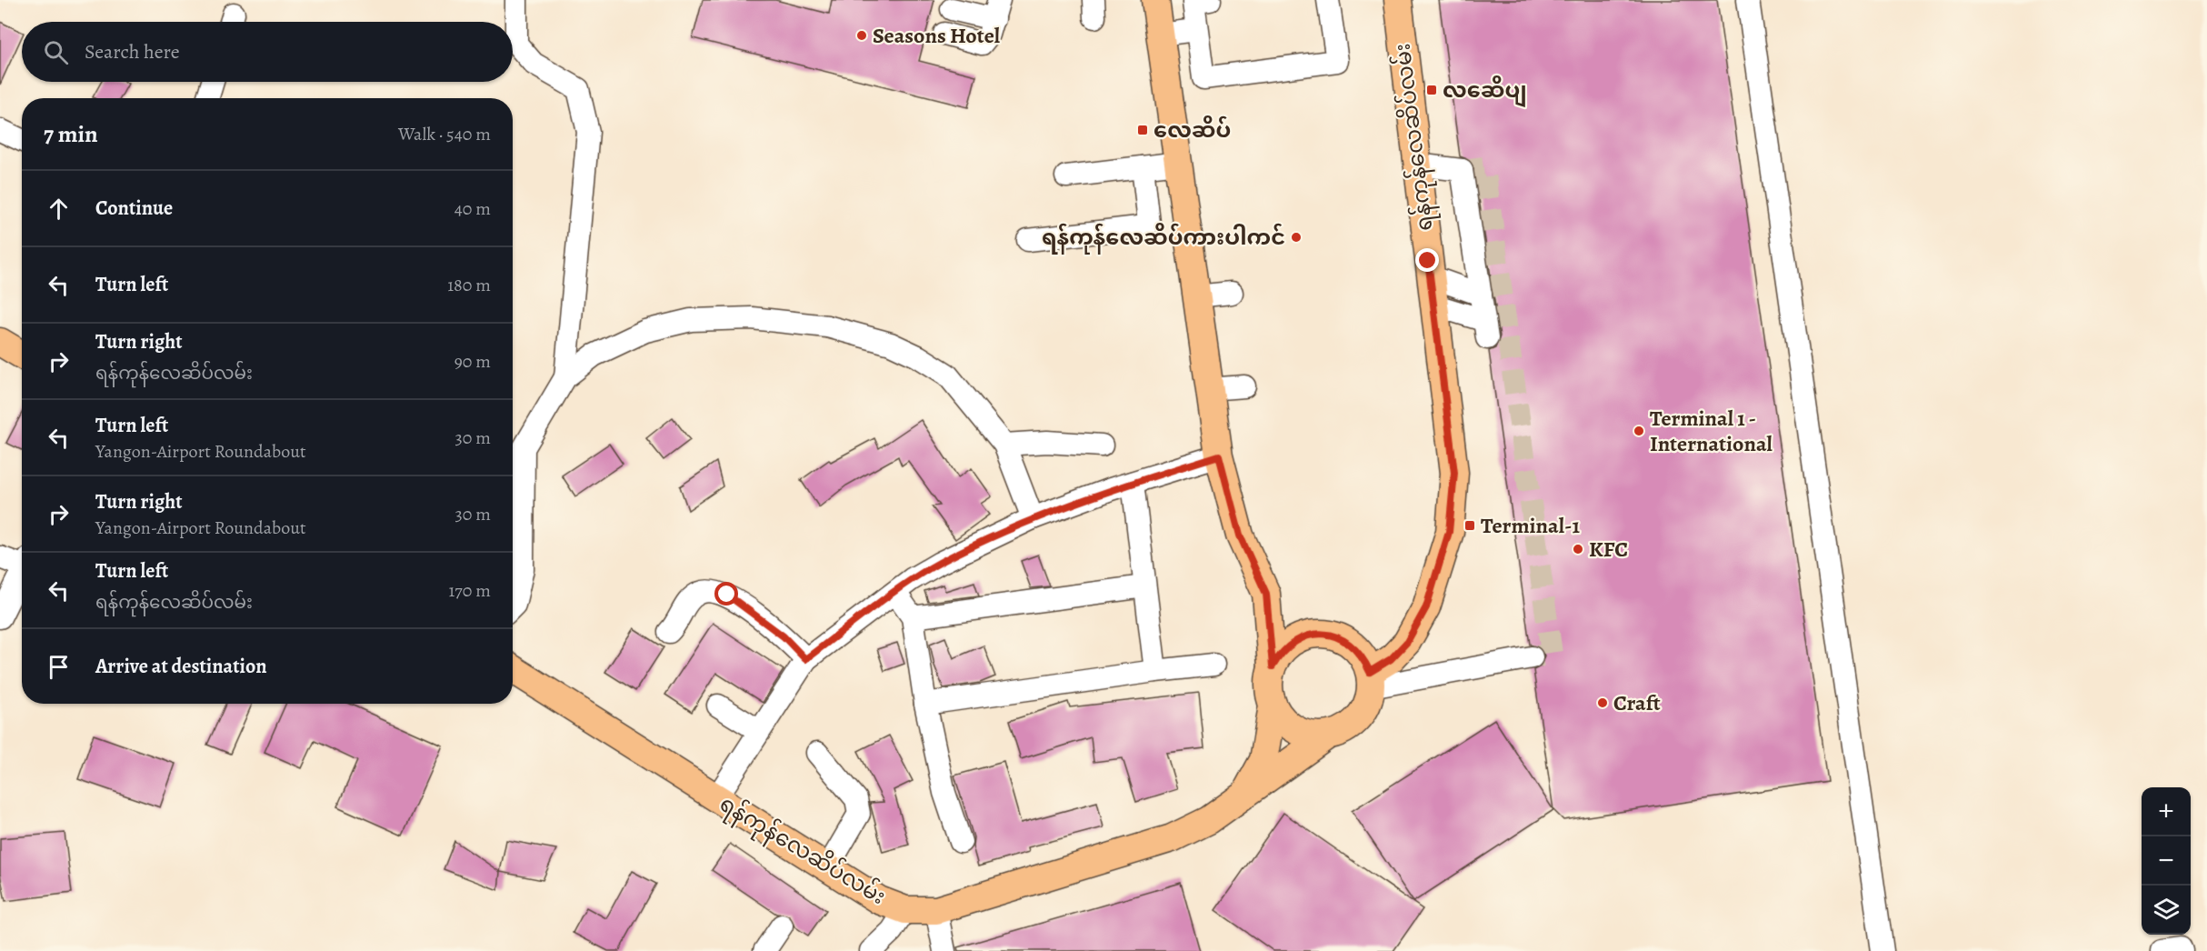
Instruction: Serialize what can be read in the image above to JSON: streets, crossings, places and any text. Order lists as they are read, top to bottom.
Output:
{
  "streets": {
    "main road": ["ရန်ကုန်လေဆိပ်လမ်း"]
  },
  "places": {
    "other": [
      "Seasons Hotel",
      "ရန်ကုန်လေဆိပ်ကားပါကင်",
      "Terminal 1 - International",
      "KFC",
      "Craft"
    ],
    "transit": ["လဆေိပျ", "လေဆိပ်", "Terminal-1"]
  },
  "page": {
    "search": "Search here",
    "heading": ["7 min", "Walk · 540 m"],
    "list": [
      ["Continue", "40 m"],
      ["Turn left", "180 m"],
      ["Turn right", "ရန်ကုန်လေဆိပ်လမ်း", "90 m"],
      ["Turn left", "Yangon-Airport Roundabout", "30 m"],
      ["Turn right", "Yangon-Airport Roundabout", "30 m"],
      ["Turn left", "ရန်ကုန်လေဆိပ်လမ်း", "170 m"],
      "Arrive at destination"
    ],
    "map_buttons": ["+", "−"]
  }
}
